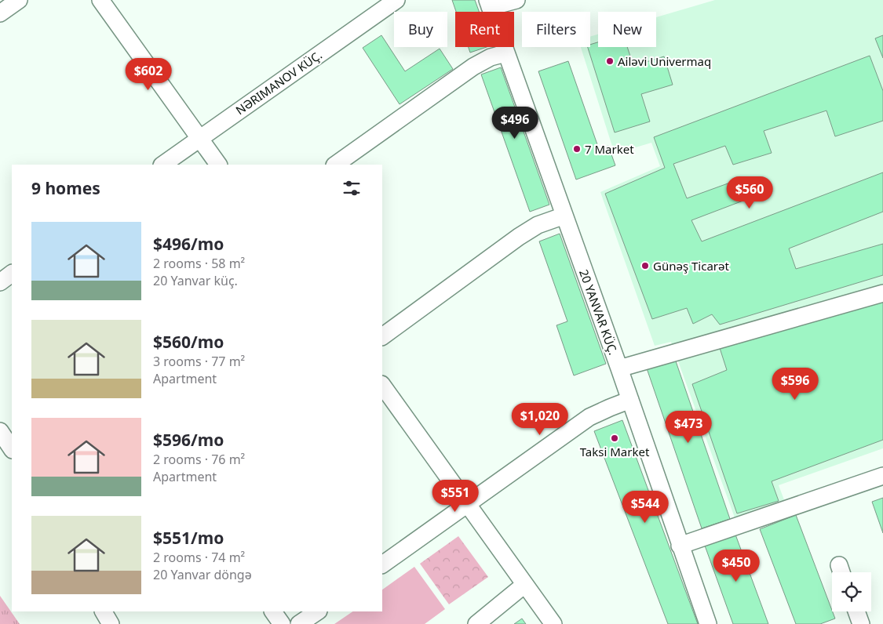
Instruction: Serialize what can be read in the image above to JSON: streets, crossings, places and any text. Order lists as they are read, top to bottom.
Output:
{
  "streets": {
    "street": ["NƏRIMANOV KÜÇ.", "20 YANVAR KÜÇ."]
  },
  "places": [
    "Ailəvi Univermaq",
    "7 Market",
    "Günəş Ticarət",
    "Taksi Market"
  ],
  "page": {
    "chip": [
      "Buy",
      "Rent",
      "Filters",
      "New"
    ],
    "price": [
      "$602",
      "$496",
      "$560",
      "$596",
      "$1,020",
      "$473",
      "$551",
      "$544",
      "$450"
    ],
    "heading": "9 homes",
    "list": [
      {
        "name": "$496/mo",
        "note": "2 rooms · 58 m² · 20 Yanvar küç."
      },
      {
        "name": "$560/mo",
        "note": "3 rooms · 77 m² · Apartment"
      },
      {
        "name": "$596/mo",
        "note": "2 rooms · 76 m² · Apartment"
      },
      {
        "name": "$551/mo",
        "note": "2 rooms · 74 m² · 20 Yanvar döngə"
      }
    ]
  }
}
